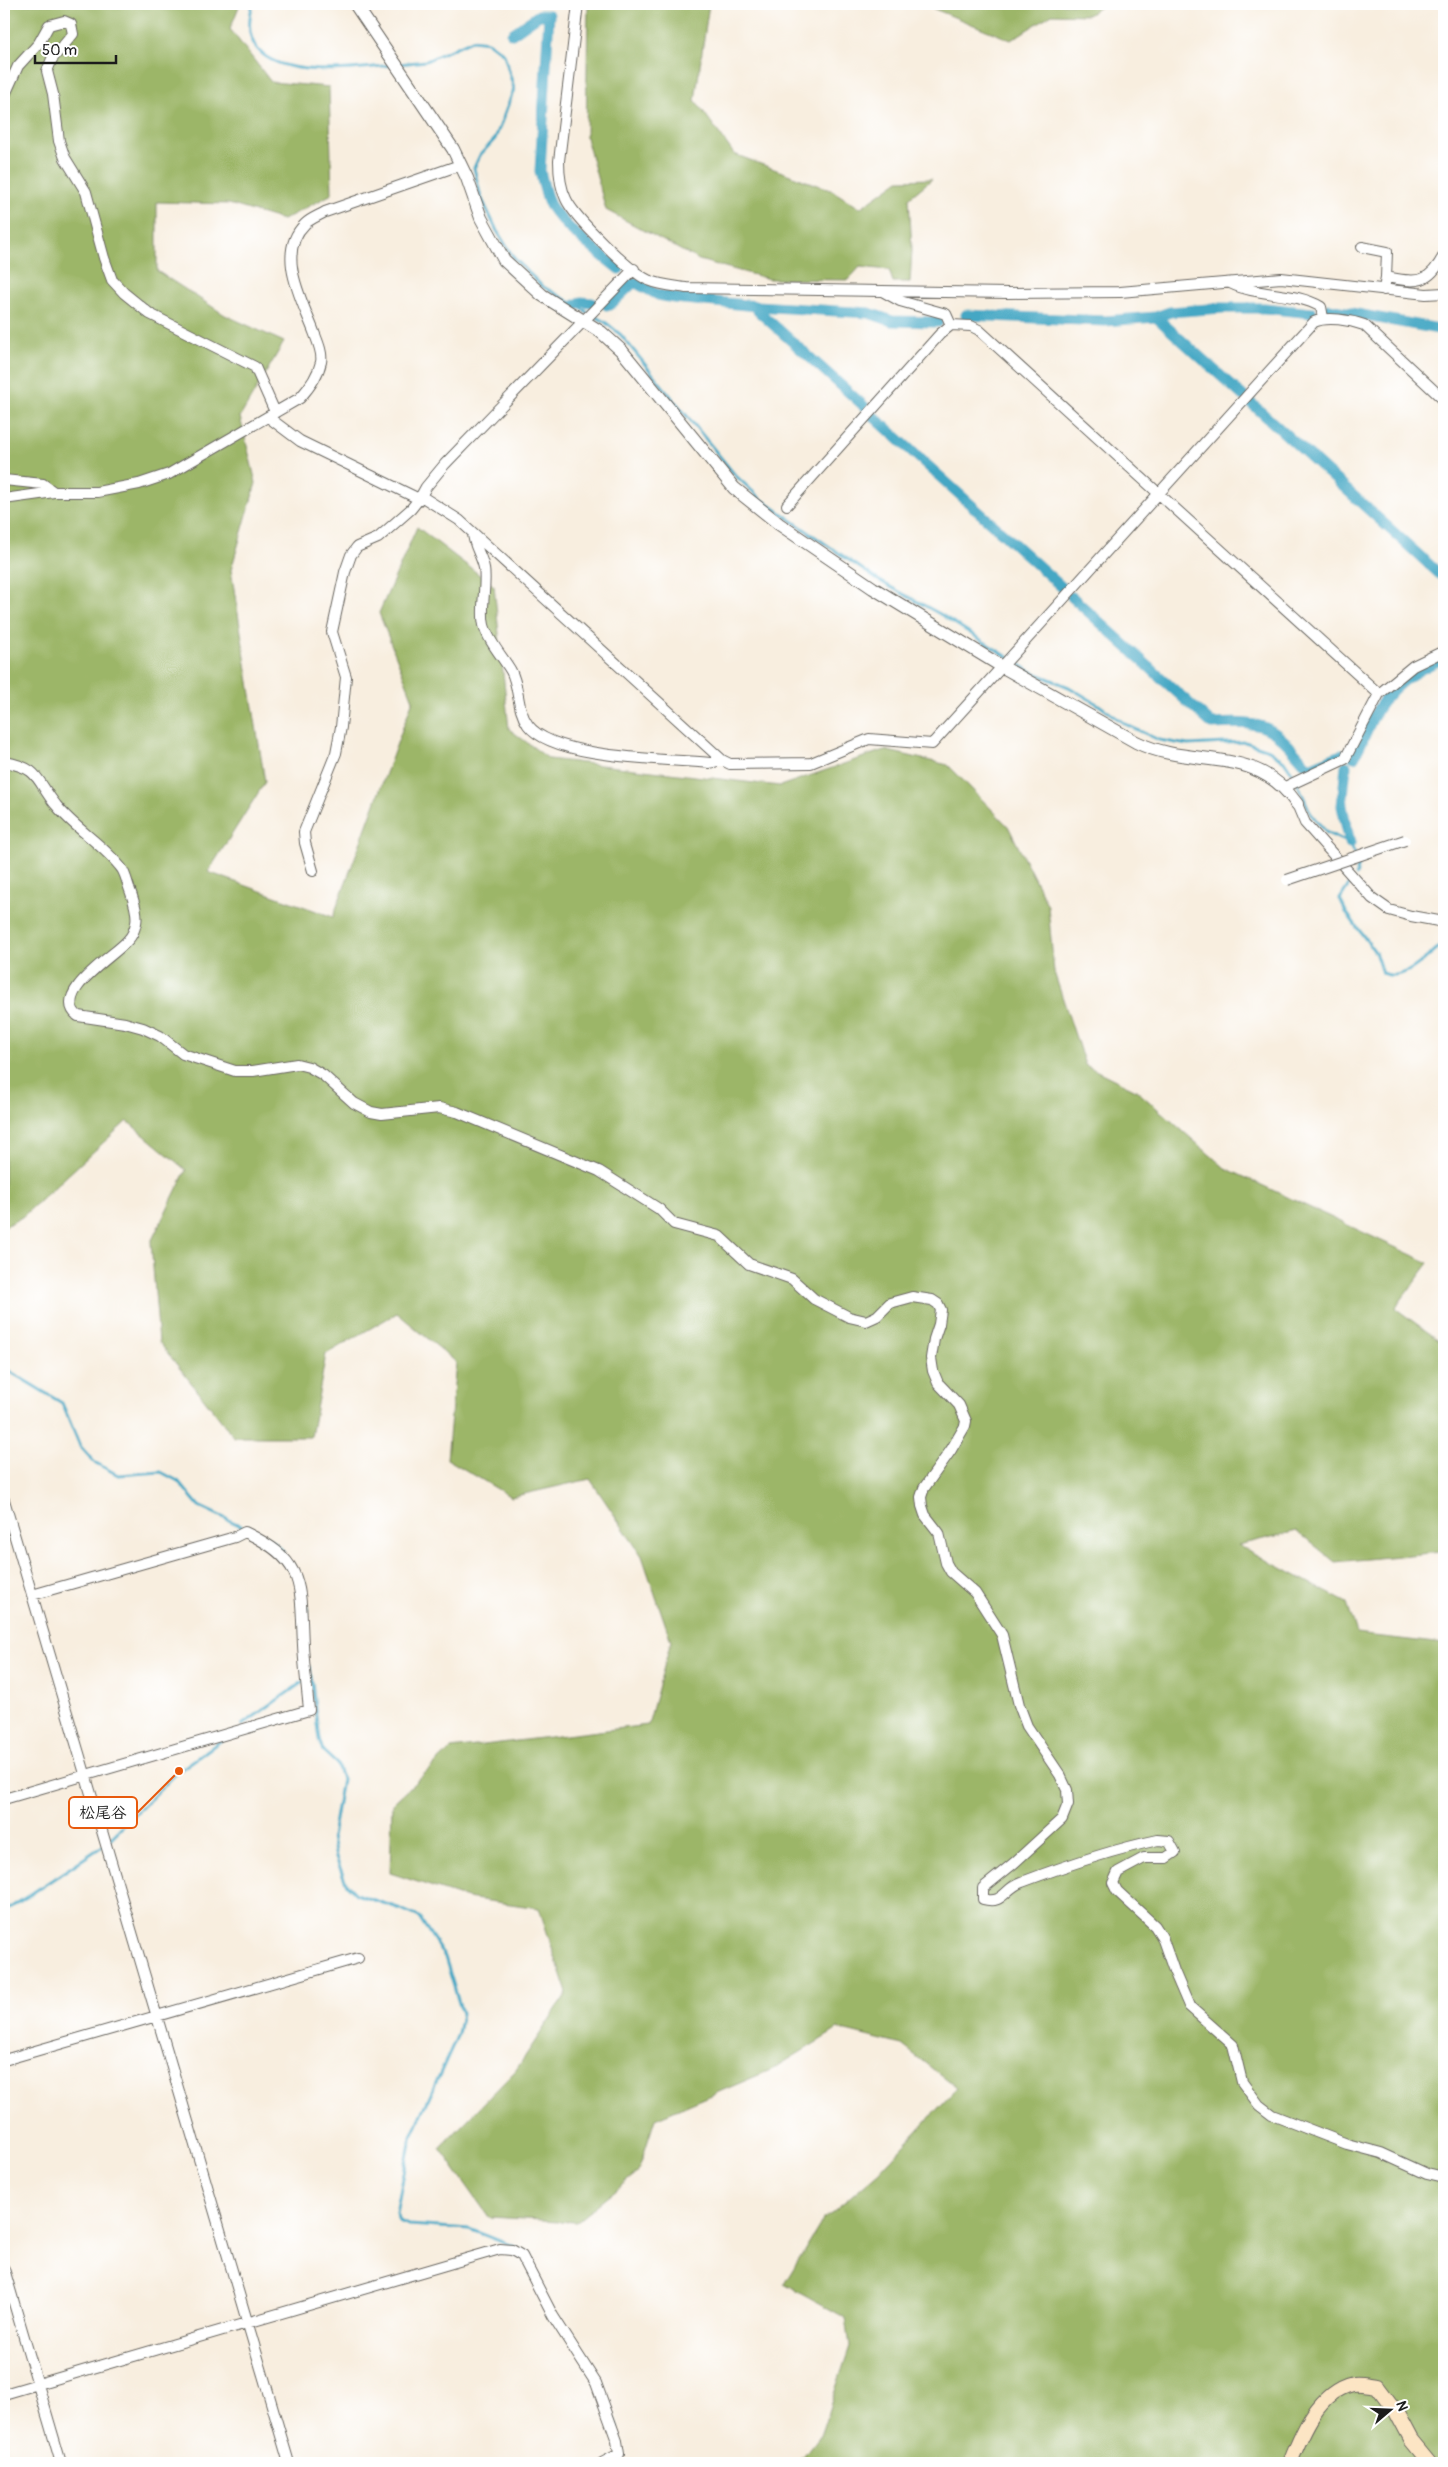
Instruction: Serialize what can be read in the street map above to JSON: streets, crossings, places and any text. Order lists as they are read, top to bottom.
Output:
{
  "places": ["松尾谷"],
  "scale_bar": "50 m",
  "north": "right"
}
